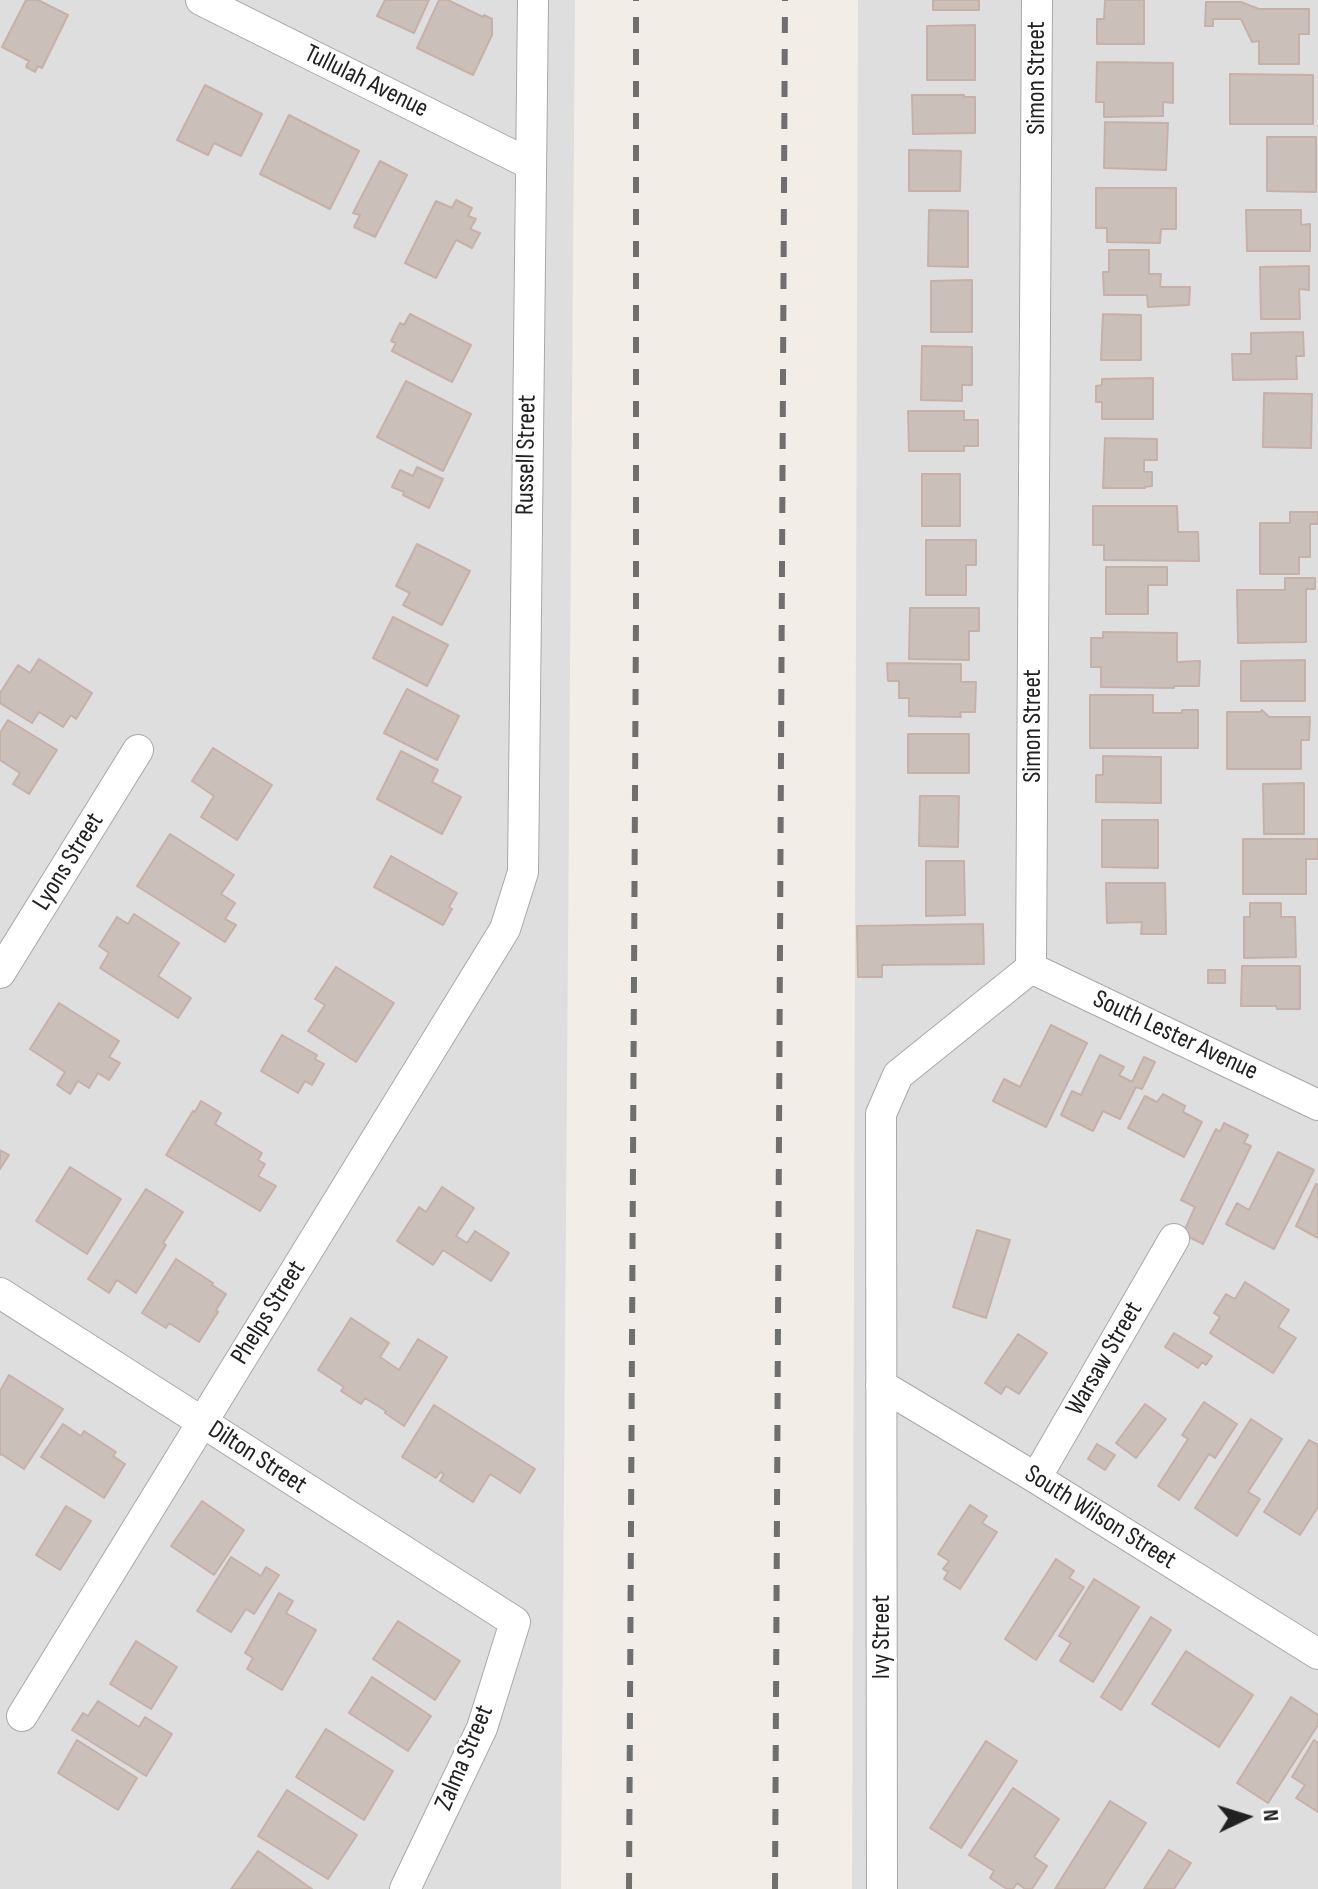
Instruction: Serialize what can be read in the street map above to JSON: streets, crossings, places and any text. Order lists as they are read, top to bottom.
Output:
{
  "streets": {
    "street": [
      "Simon Street",
      "Tullulah Avenue",
      "Russell Street",
      "Lyons Street",
      "South Lester Avenue",
      "Phelps Street",
      "Warsaw Street",
      "Dilton Street",
      "South Wilson Street",
      "Ivy Street",
      "Zalma Street"
    ]
  },
  "crossings": [
    ["Simon Street", "South Lester Avenue"],
    ["Tullulah Avenue", "Russell Street"],
    ["Russell Street", "Phelps Street"],
    ["Phelps Street", "Dilton Street"],
    ["Warsaw Street", "South Wilson Street"],
    ["Dilton Street", "Zalma Street"],
    ["South Wilson Street", "Ivy Street"]
  ],
  "north": "right"
}
